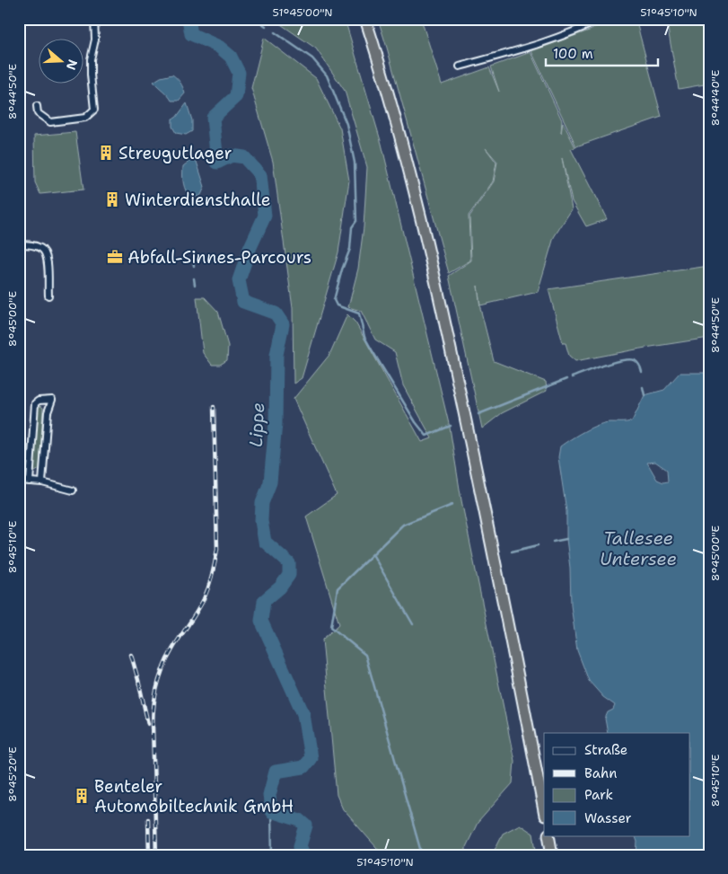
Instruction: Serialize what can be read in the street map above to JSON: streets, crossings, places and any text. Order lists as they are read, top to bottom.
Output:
{
  "water": ["Lippe", "Tallesee Untersee"],
  "places": {
    "building": ["Streugutlager", "Winterdiensthalle", "Benteler Automobiltechnik GmbH"],
    "office": ["Abfall-Sinnes-Parcours"]
  },
  "legend": [
    "Straße",
    "Bahn",
    "Park",
    "Wasser"
  ],
  "scale_bar": "100 m",
  "north": "right",
  "coordinates": [
    "51°45'00\"N",
    "51°45'10\"N",
    "8°44'50\"E",
    "8°44'40\"E",
    "8°45'00\"E",
    "8°45'10\"E",
    "8°45'20\"E"
  ]
}
